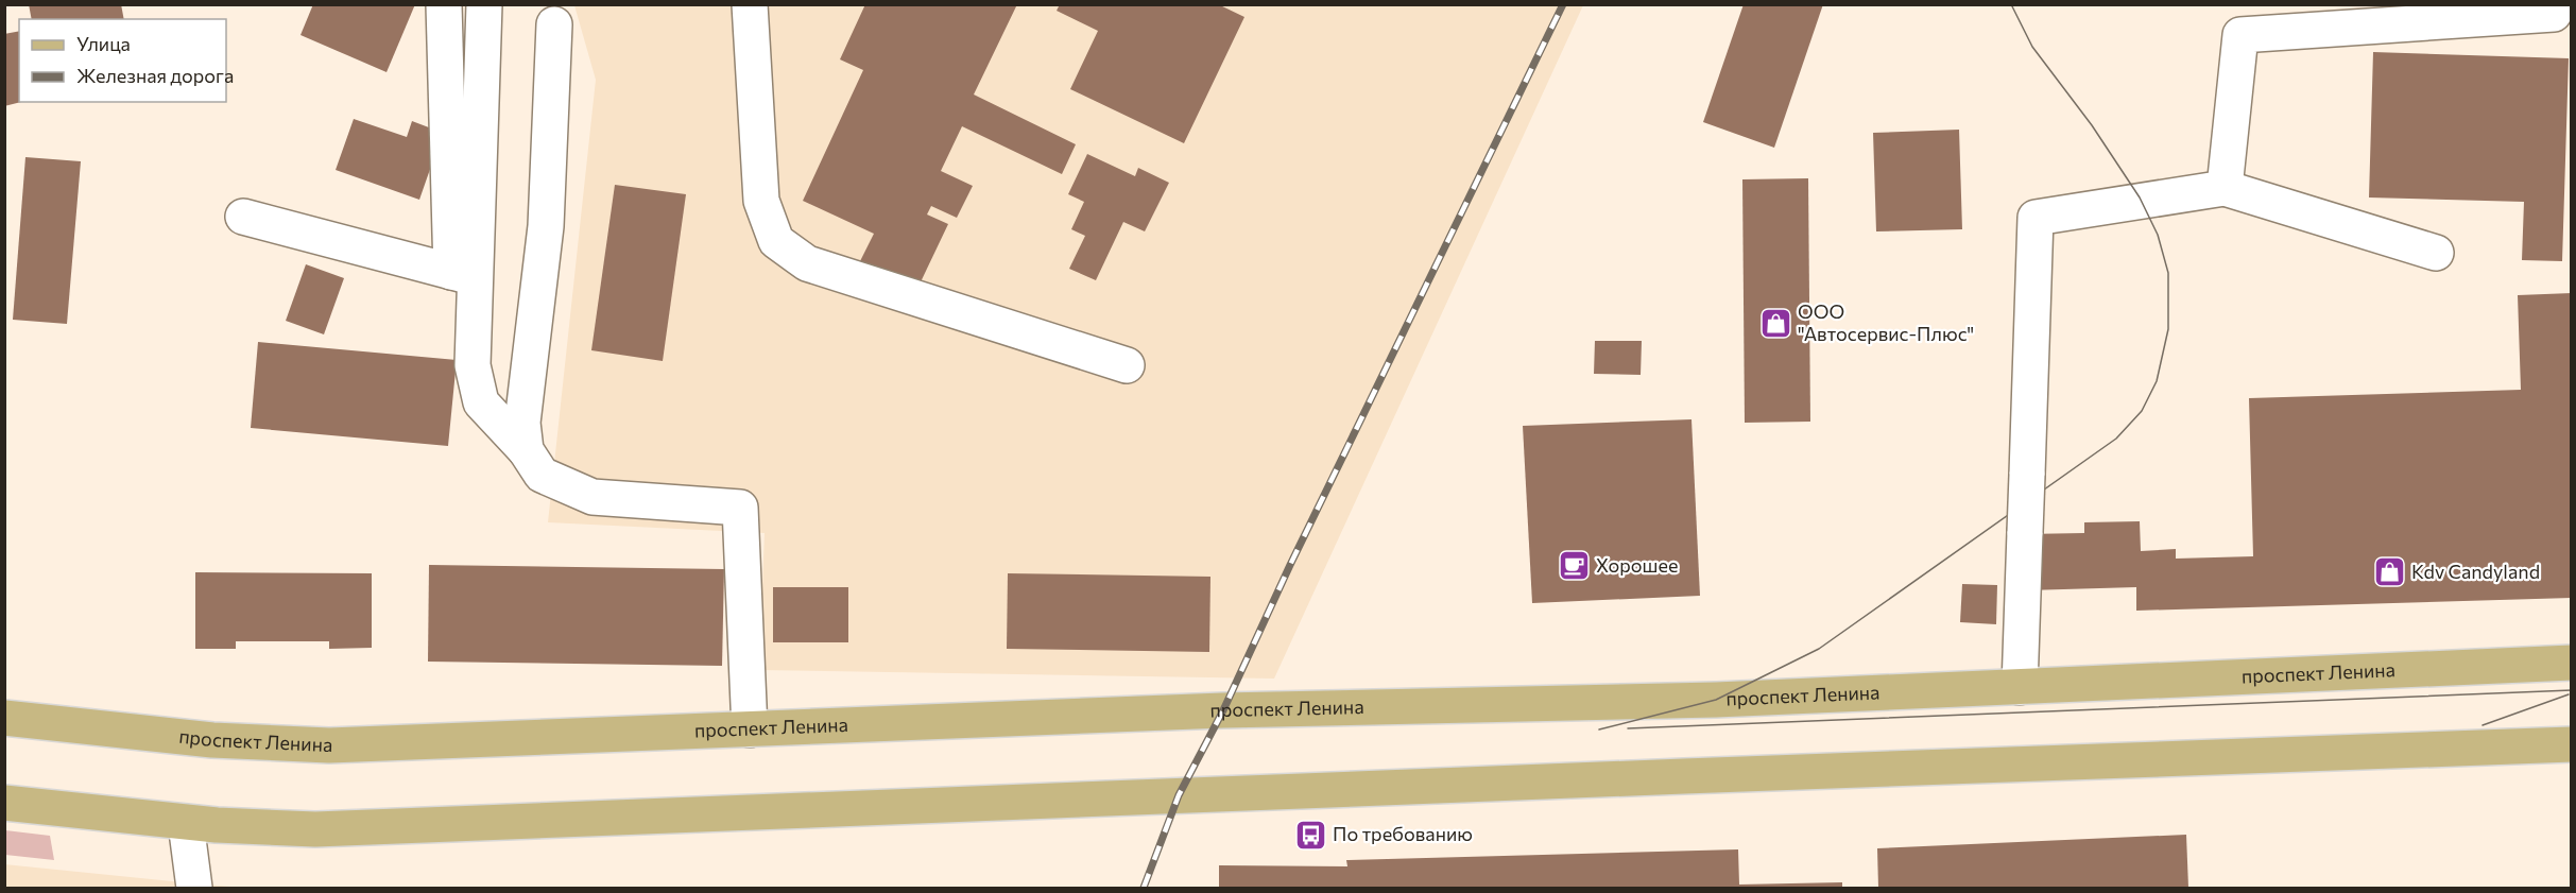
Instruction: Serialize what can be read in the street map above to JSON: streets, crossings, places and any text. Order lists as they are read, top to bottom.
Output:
{
  "streets": {
    "main road": ["проспект Ленина"]
  },
  "places": {
    "shop": ["ООО \"Автосервис-Плюс\"", "Kdv Candyland"],
    "cafe": ["Хорошее"],
    "bus stop": ["По требованию"]
  },
  "legend": ["Улица", "Железная дорога"]
}
